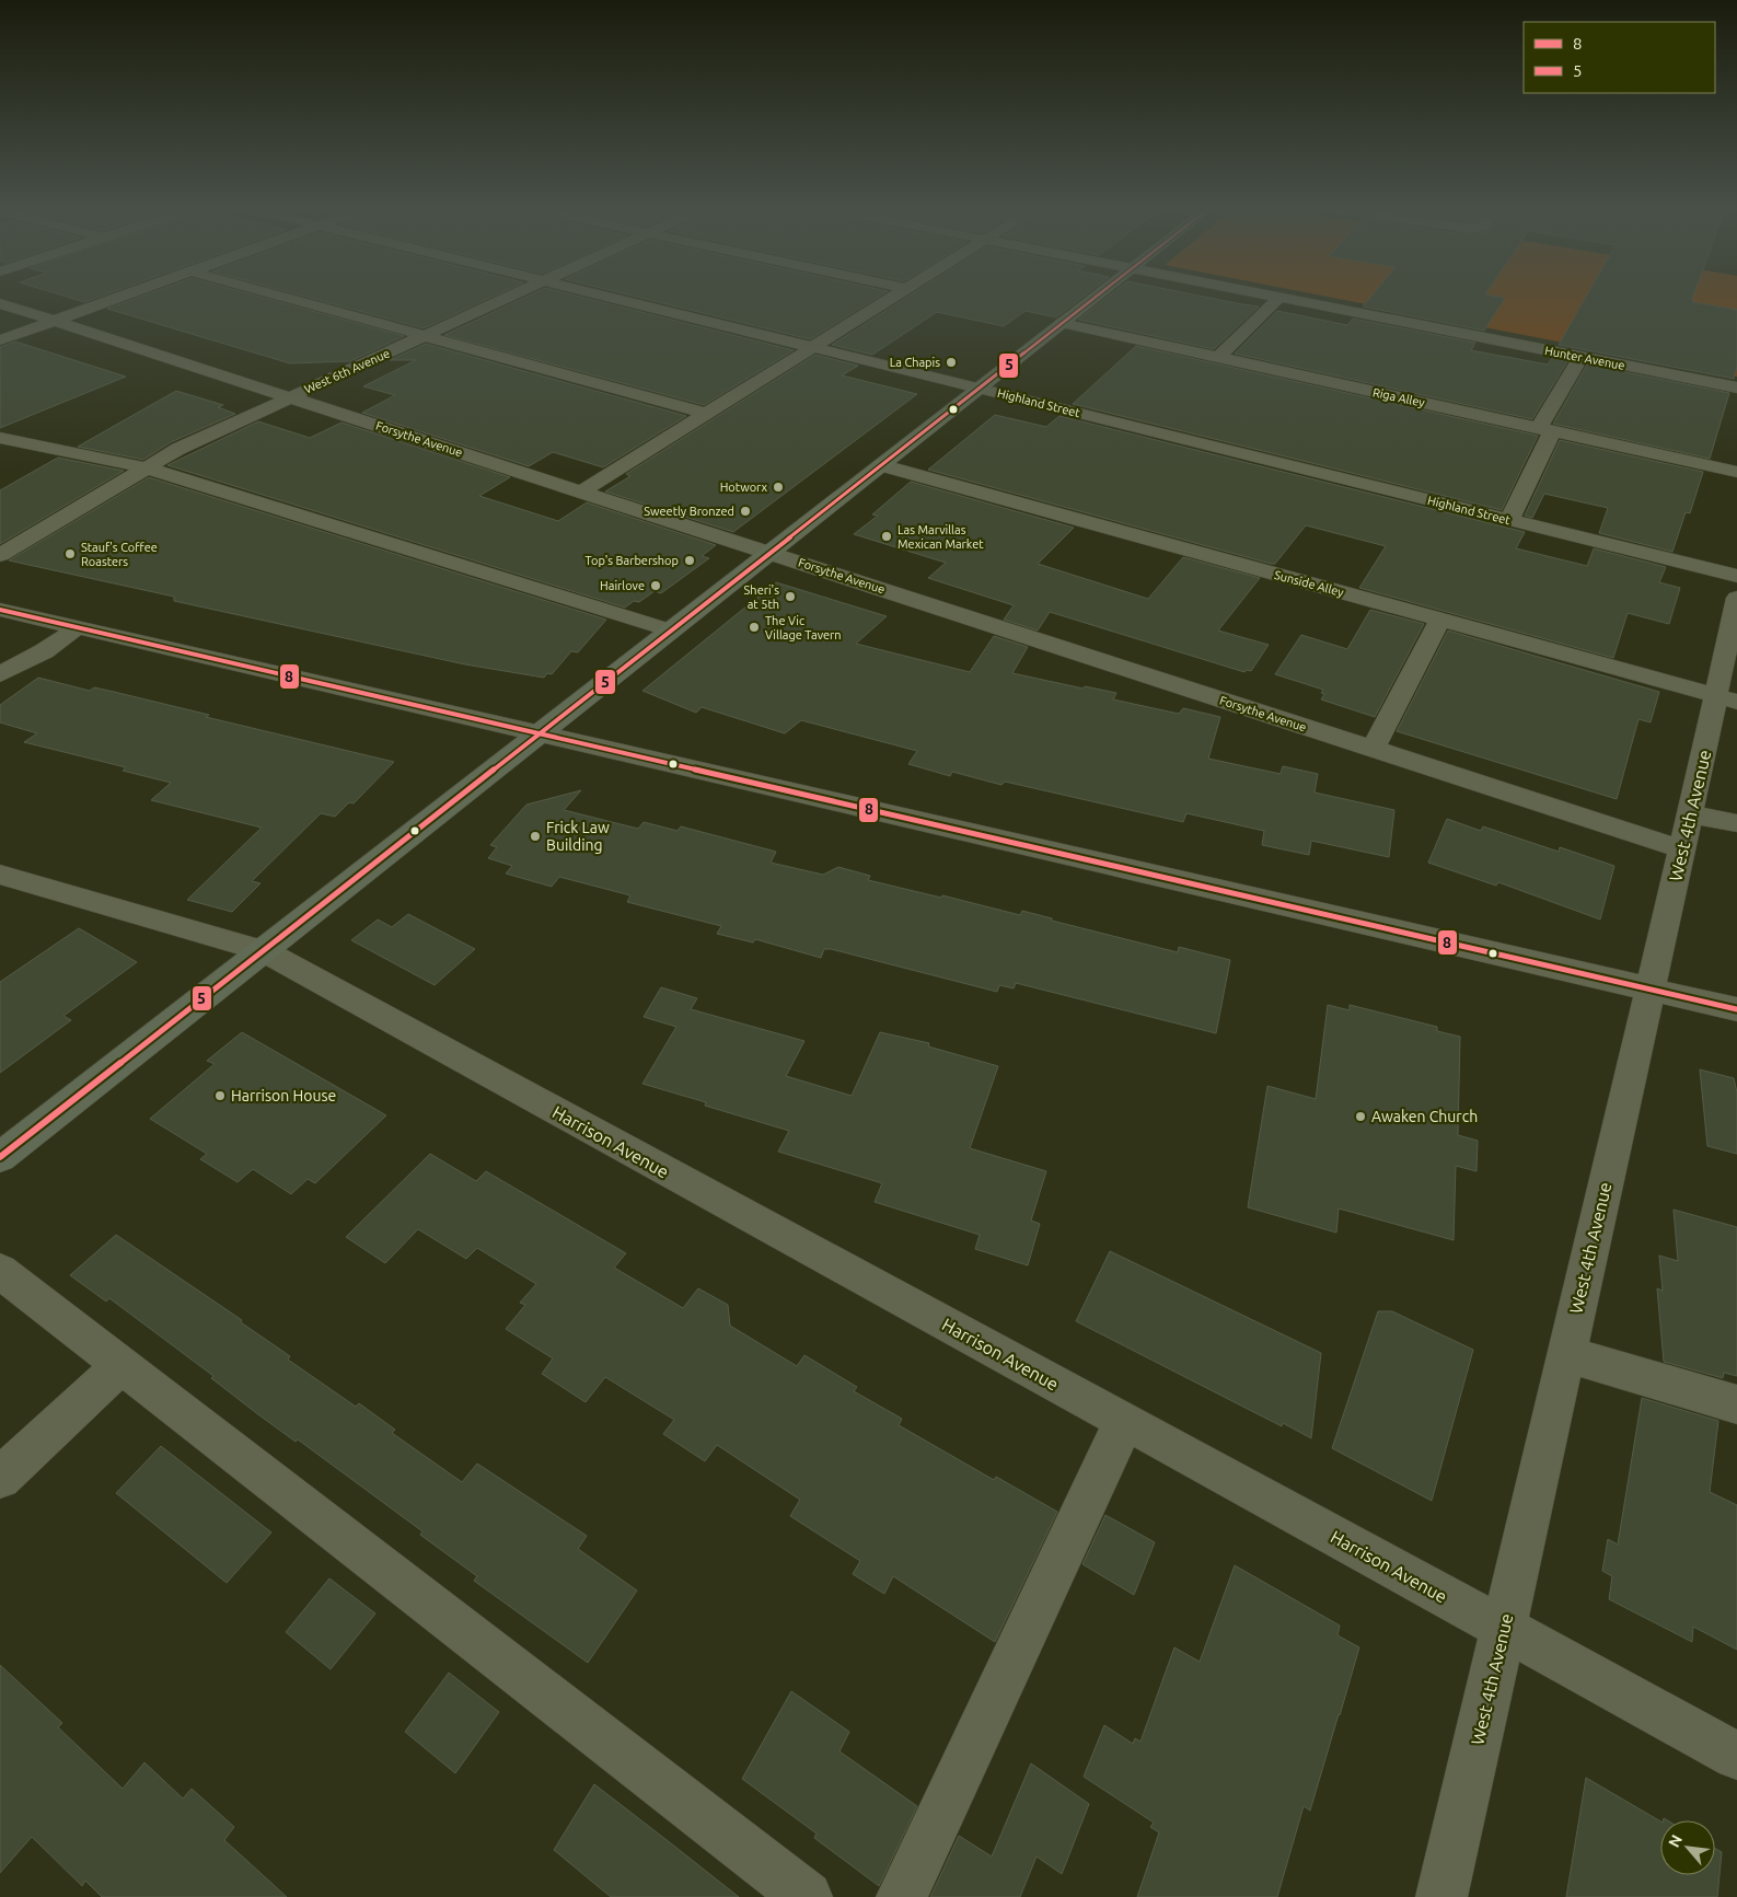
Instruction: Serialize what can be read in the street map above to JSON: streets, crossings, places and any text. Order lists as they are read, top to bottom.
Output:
{
  "streets": {
    "street": [
      "Hunter Avenue",
      "West 6th Avenue",
      "Riga Alley",
      "Highland Street",
      "Forsythe Avenue",
      "Sunside Alley",
      "West 4th Avenue",
      "Harrison Avenue"
    ]
  },
  "crossings": [
    ["West 6th Avenue", "Forsythe Avenue"],
    ["Forsythe Avenue", "West 4th Avenue"],
    ["Sunside Alley", "West 4th Avenue"],
    ["West 4th Avenue", "Harrison Avenue"]
  ],
  "places": [
    "La Chapis",
    "Hotworx",
    "Sweetly Bronzed",
    "Las Marvillas Mexican Market",
    "Stauf's Coffee Roasters",
    "Top's Barbershop",
    "Hairlove",
    "Sheri's at 5th",
    "The Vic Village Tavern",
    "Frick Law Building",
    "Harrison House",
    "Awaken Church"
  ],
  "lines": ["transit line 5", "transit line 8"],
  "legend": ["8", "5"],
  "north": "top left"
}
